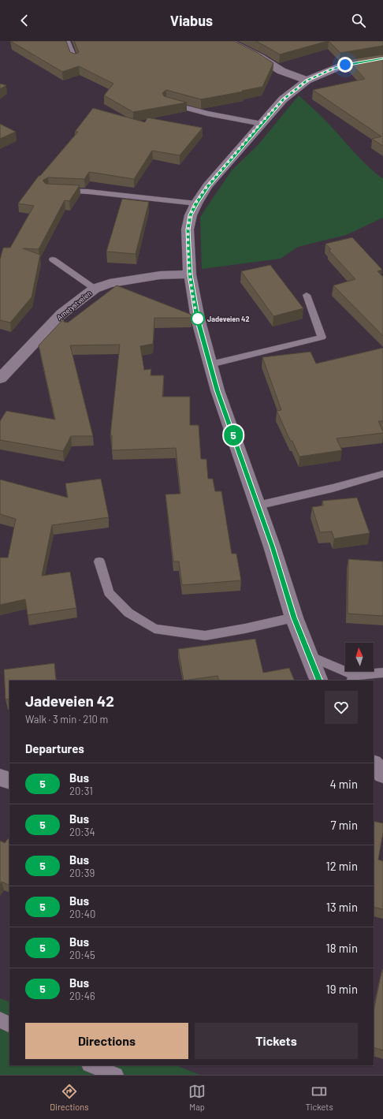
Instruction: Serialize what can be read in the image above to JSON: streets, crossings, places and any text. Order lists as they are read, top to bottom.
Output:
{
  "streets": {
    "street": ["Ametystveien"]
  },
  "places": ["Jadeveien 42"],
  "lines": ["bus line 5"],
  "north": "top",
  "page": {
    "header": "Viabus",
    "on_map": "5",
    "heading": [
      ["Jadeveien 42", "Walk · 3 min · 210 m"],
      "Departures"
    ],
    "list": [
      {
        "mark": "5",
        "name": "Bus",
        "note": "20:31",
        "value": "4 min"
      },
      {
        "mark": "5",
        "name": "Bus",
        "note": "20:34",
        "value": "7 min"
      },
      {
        "mark": "5",
        "name": "Bus",
        "note": "20:39",
        "value": "12 min"
      },
      {
        "mark": "5",
        "name": "Bus",
        "note": "20:40",
        "value": "13 min"
      },
      {
        "mark": "5",
        "name": "Bus",
        "note": "20:45",
        "value": "18 min"
      },
      {
        "mark": "5",
        "name": "Bus",
        "note": "20:46",
        "value": "19 min"
      }
    ],
    "buttons": ["Directions", "Tickets"],
    "tabs": ["Directions", "Map", "Tickets"]
  }
}
